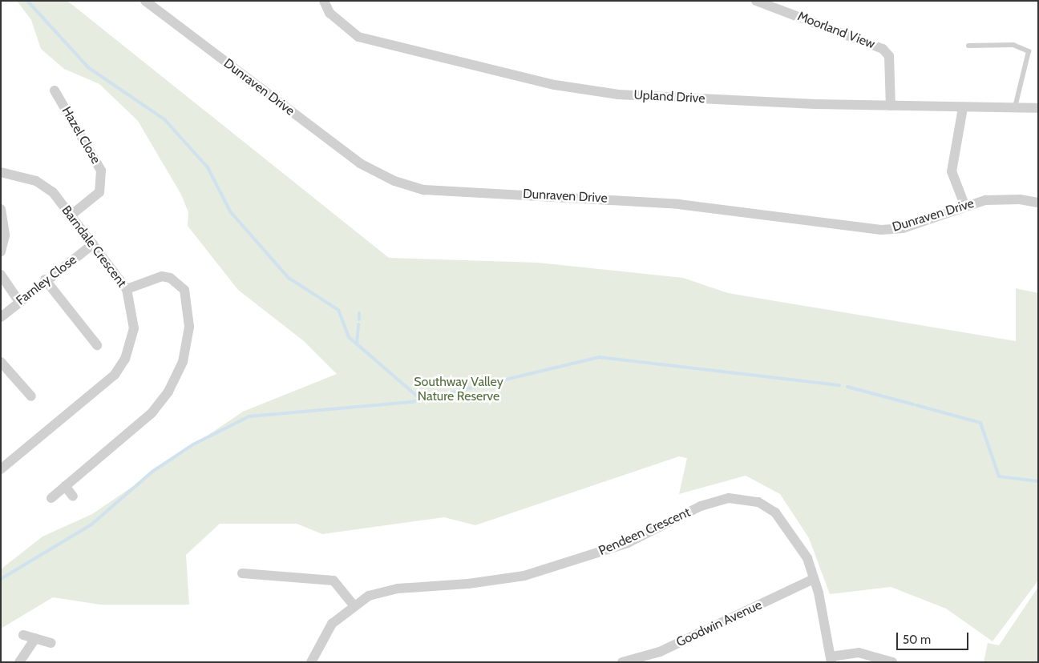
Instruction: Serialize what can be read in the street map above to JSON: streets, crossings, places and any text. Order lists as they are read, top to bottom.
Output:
{
  "streets": {
    "street": [
      "Moorland View",
      "Dunraven Drive",
      "Upland Drive",
      "Hazel Close",
      "Barndale Crescent",
      "Farnley Close",
      "Pendeen Crescent",
      "Goodwin Avenue"
    ]
  },
  "crossings": [
    ["Moorland View", "Upland Drive"],
    ["Hazel Close", "Barndale Crescent"],
    ["Barndale Crescent", "Farnley Close"],
    ["Pendeen Crescent", "Goodwin Avenue"]
  ],
  "parks": ["Southway Valley Nature Reserve"],
  "scale_bar": "50 m"
}
